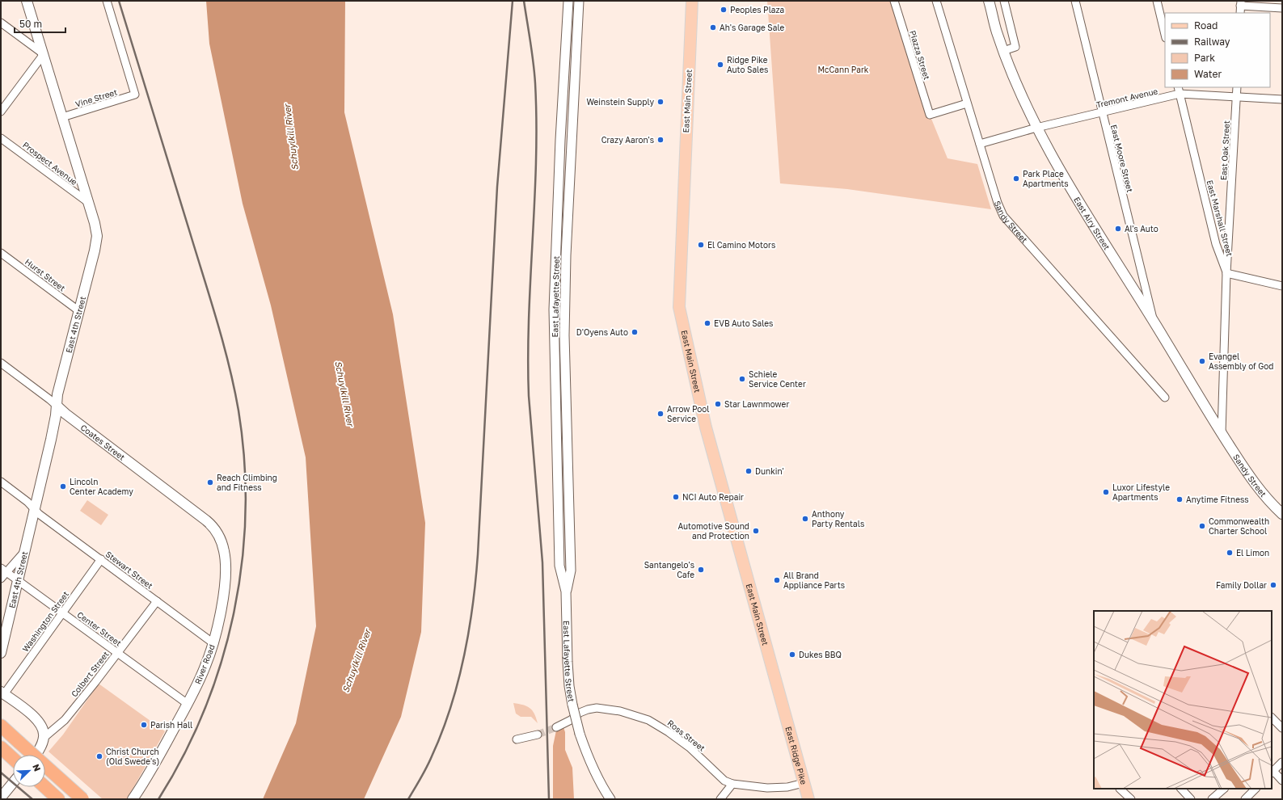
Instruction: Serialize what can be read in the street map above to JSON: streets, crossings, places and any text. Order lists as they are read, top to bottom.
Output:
{
  "streets": {
    "main road": [
      "East Main Street",
      "Sandy Street",
      "East Airy Street",
      "East 4th Street",
      "Coates Street",
      "River Road",
      "East Ridge Pike"
    ],
    "street": [
      "Piazza Street",
      "Vine Street",
      "Tremont Avenue",
      "East Oak Street",
      "East Moore Street",
      "Prospect Avenue",
      "East Marshall Street",
      "Hurst Street",
      "East Lafayette Street",
      "Stewart Street",
      "Washington Street",
      "Center Street",
      "Colbert Street",
      "Ross Street"
    ]
  },
  "crossings": [
    ["Piazza Street", "Sandy Street"],
    ["Vine Street", "East 4th Street"],
    ["Tremont Avenue", "East Oak Street"],
    ["Tremont Avenue", "East Moore Street"],
    ["Tremont Avenue", "East Marshall Street"],
    ["Tremont Avenue", "Sandy Street"],
    ["Tremont Avenue", "East Airy Street"],
    ["East Main Street", "East Ridge Pike"],
    ["East Oak Street", "East Marshall Street"],
    ["East Moore Street", "East Airy Street"],
    ["Prospect Avenue", "East 4th Street"],
    ["East Marshall Street", "Sandy Street"],
    ["East Marshall Street", "East Airy Street"],
    ["Sandy Street", "East Airy Street"],
    ["Hurst Street", "East 4th Street"],
    ["East 4th Street", "Coates Street"],
    ["East 4th Street", "Stewart Street"],
    ["East 4th Street", "Center Street"],
    ["Coates Street", "River Road"],
    ["Stewart Street", "Washington Street"],
    ["Stewart Street", "River Road"],
    ["Stewart Street", "Colbert Street"],
    ["Washington Street", "Center Street"],
    ["Center Street", "River Road"],
    ["Center Street", "Colbert Street"],
    ["Ross Street", "East Ridge Pike"]
  ],
  "water": ["Schuylkill River"],
  "parks": ["McCann Park"],
  "places": [
    "Peoples Plaza",
    "Ah's Garage Sale",
    "Ridge Pike Auto Sales",
    "Weinstein Supply",
    "Crazy Aaron's",
    "Park Place Apartments",
    "Al's Auto",
    "El Camino Motors",
    "EVB Auto Sales",
    "D'Oyens Auto",
    "Evangel Assembly of God",
    "Schiele Service Center",
    "Star Lawnmower",
    "Arrow Pool Service",
    "Dunkin'",
    "Reach Climbing and Fitness",
    "Lincoln Center Academy",
    "Luxor Lifestyle Apartments",
    "NCI Auto Repair",
    "Anytime Fitness",
    "Anthony Party Rentals",
    "Commonwealth Charter School",
    "Automotive Sound and Protection",
    "El Limon",
    "Santangelo's Cafe",
    "All Brand Appliance Parts",
    "Family Dollar",
    "Dukes BBQ",
    "Parish Hall",
    "Christ Church (Old Swede's)"
  ],
  "legend": [
    "Road",
    "Railway",
    "Park",
    "Water"
  ],
  "scale_bar": "50 m",
  "north": "top right"
}
